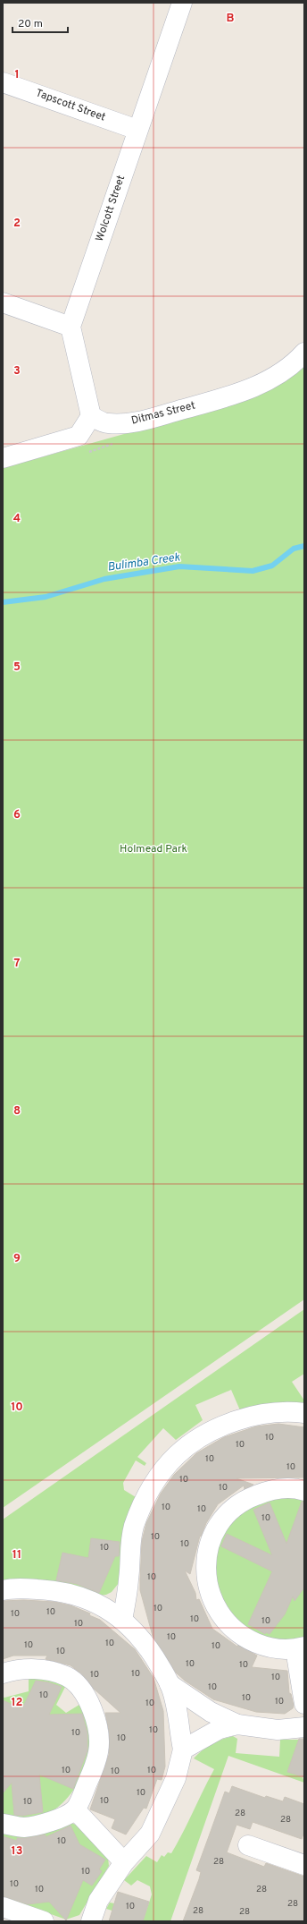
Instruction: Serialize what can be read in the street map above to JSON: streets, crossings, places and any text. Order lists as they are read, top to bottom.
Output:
{
  "streets": {
    "street": ["Tapscott Street", "Wolcott Street", "Ditmas Street"]
  },
  "crossings": [
    ["Tapscott Street", "Wolcott Street"]
  ],
  "water": ["Bulimba Creek"],
  "parks": ["Holmead Park"],
  "house_numbers": [
    "10",
    "10",
    "10",
    "10",
    "10",
    "10",
    "10",
    "10",
    "10",
    "10",
    "10",
    "10",
    "10",
    "10",
    "10",
    "10",
    "10",
    "10",
    "10",
    "10",
    "10",
    "10",
    "10",
    "10",
    "10",
    "10",
    "10",
    "10",
    "10",
    "10",
    "10",
    "10",
    "10",
    "10",
    "10",
    "10",
    "10",
    "10",
    "10",
    "10",
    "10",
    "10",
    "10",
    "28",
    "28",
    "10",
    "28",
    "10",
    "10",
    "10",
    "28",
    "28",
    "10",
    "28",
    "28"
  ],
  "scale_bar": "20 m",
  "grid": {
    "columns": ["B"],
    "rows": [
      "1",
      "2",
      "3",
      "4",
      "5",
      "6",
      "7",
      "8",
      "9",
      "10",
      "11",
      "12",
      "13"
    ]
  }
}
